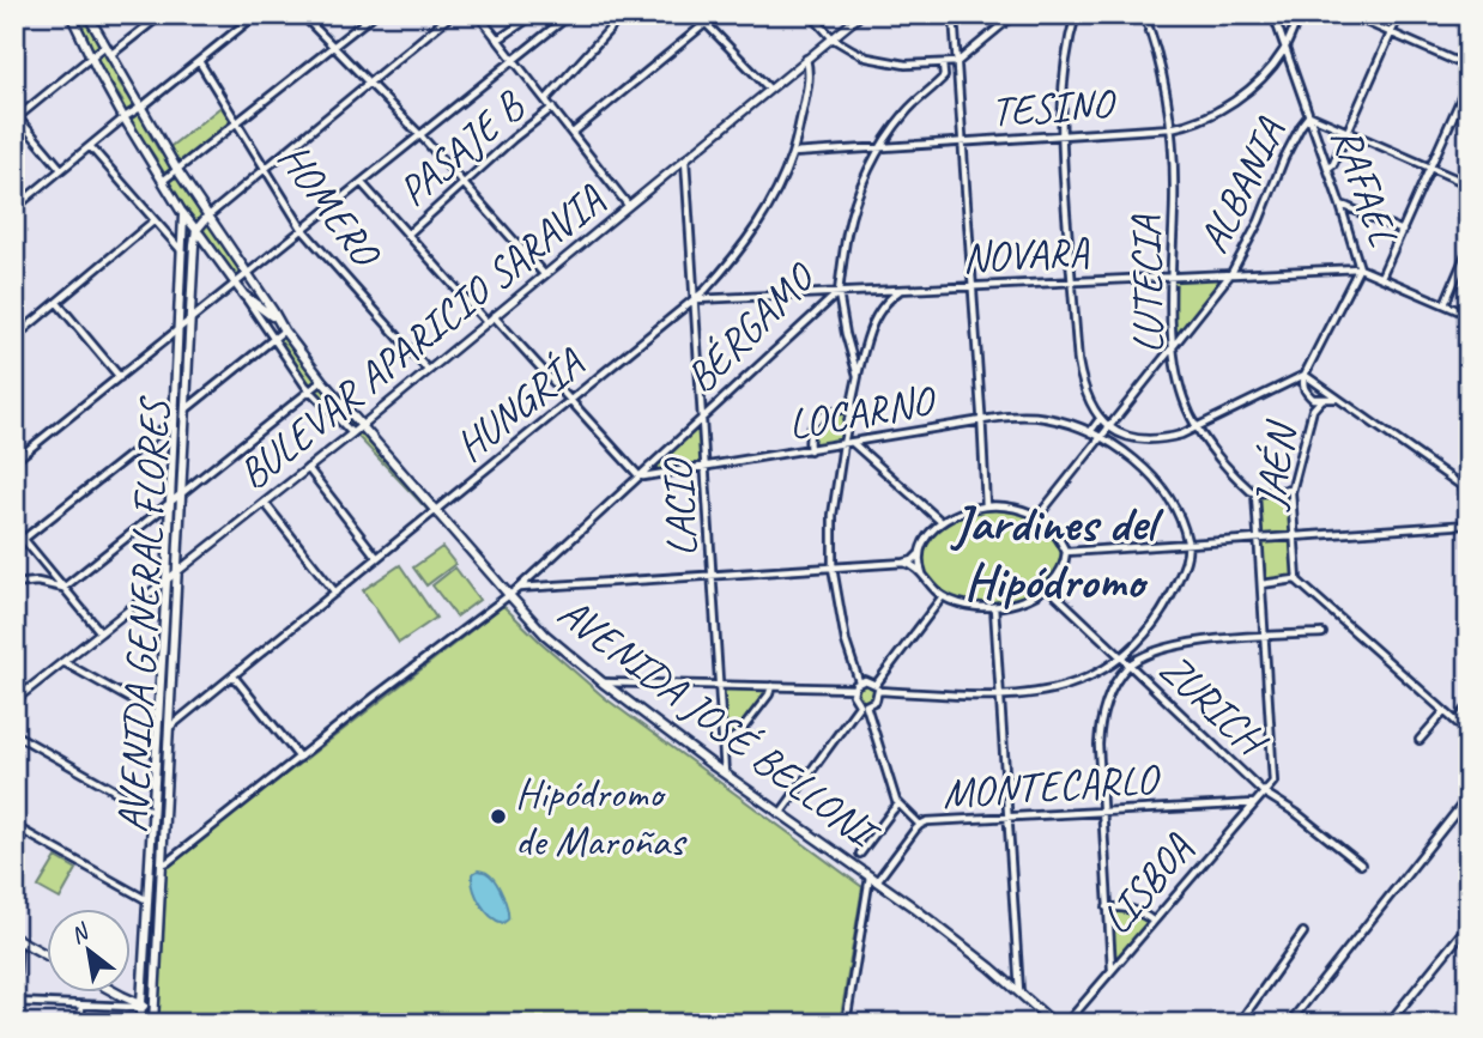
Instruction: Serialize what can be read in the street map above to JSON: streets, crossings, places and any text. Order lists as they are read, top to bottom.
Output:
{
  "streets": {
    "main road": ["AVENIDA GENERAL FLORES", "AVENIDA JOSÉ BELLONI"],
    "street": [
      "TESINO",
      "PASAJE B",
      "ALBANIA",
      "RAFAEL",
      "HOMERO",
      "NOVARA",
      "LUTECIA",
      "BÉRGAMO",
      "BULEVAR APARICIO SARAVIA",
      "HUNGRÍA",
      "LOCARNO",
      "JAÉN",
      "LACIO",
      "ZURICH",
      "MONTECARLO",
      "LISBOA"
    ]
  },
  "crossings": [
    ["TESINO", "RAFAEL"],
    ["TESINO", "LUTECIA"],
    ["TESINO", "BÉRGAMO"],
    ["TESINO", "HUNGRÍA"],
    ["ALBANIA", "RAFAEL"],
    ["ALBANIA", "NOVARA"],
    ["ALBANIA", "LUTECIA"],
    ["ALBANIA", "LOCARNO"],
    ["ALBANIA", "ZURICH"],
    ["RAFAEL", "NOVARA"],
    ["HOMERO", "BULEVAR APARICIO SARAVIA"],
    ["NOVARA", "LUTECIA"],
    ["NOVARA", "BÉRGAMO"],
    ["NOVARA", "HUNGRÍA"],
    ["NOVARA", "LACIO"],
    ["BÉRGAMO", "LOCARNO"],
    ["BÉRGAMO", "LACIO"],
    ["BÉRGAMO", "AVENIDA GENERAL FLORES"],
    ["BÉRGAMO", "AVENIDA JOSÉ BELLONI"],
    ["BULEVAR APARICIO SARAVIA", "HUNGRÍA"],
    ["BULEVAR APARICIO SARAVIA", "LACIO"],
    ["BULEVAR APARICIO SARAVIA", "AVENIDA GENERAL FLORES"],
    ["BULEVAR APARICIO SARAVIA", "AVENIDA JOSÉ BELLONI"],
    ["HUNGRÍA", "LACIO"],
    ["HUNGRÍA", "AVENIDA GENERAL FLORES"],
    ["HUNGRÍA", "AVENIDA JOSÉ BELLONI"],
    ["LOCARNO", "LACIO"],
    ["LACIO", "AVENIDA JOSÉ BELLONI"],
    ["AVENIDA GENERAL FLORES", "AVENIDA JOSÉ BELLONI"],
    ["ZURICH", "LISBOA"],
    ["AVENIDA JOSÉ BELLONI", "MONTECARLO"],
    ["MONTECARLO", "LISBOA"]
  ],
  "districts": ["Jardines del Hipódromo"],
  "places": ["Hipódromo de Maroñas"],
  "north": "top left"
}
